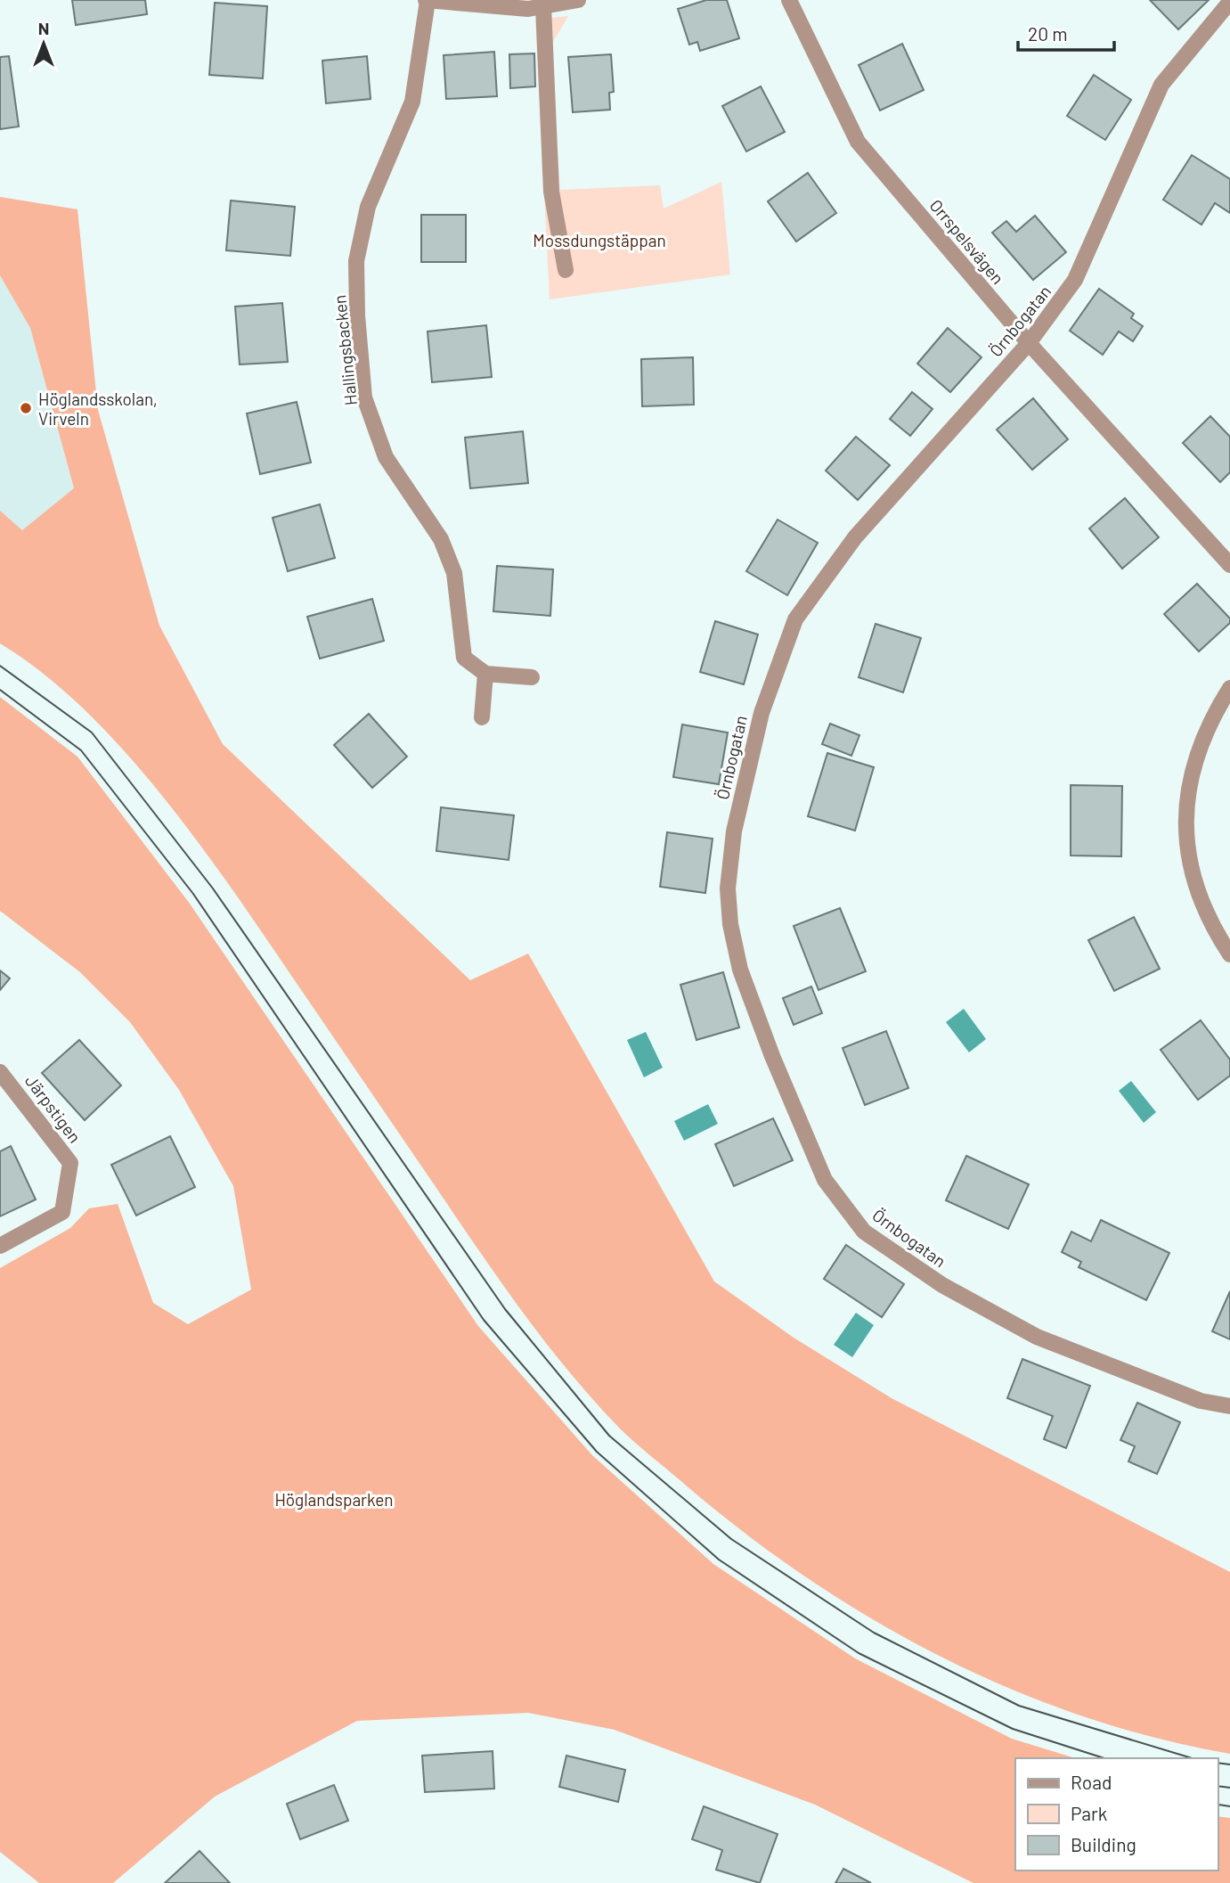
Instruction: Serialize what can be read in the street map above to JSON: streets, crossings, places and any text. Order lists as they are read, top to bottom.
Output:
{
  "streets": {
    "street": [
      "Orrspelsvägen",
      "Örnbogatan",
      "Hallingsbacken",
      "Järpstigen"
    ]
  },
  "crossings": [
    ["Orrspelsvägen", "Örnbogatan"]
  ],
  "parks": ["Mossdungstäppan", "Höglandsparken"],
  "places": ["Höglandsskolan, Virveln"],
  "legend": ["Road", "Park", "Building"],
  "scale_bar": "20 m",
  "north": "top"
}
